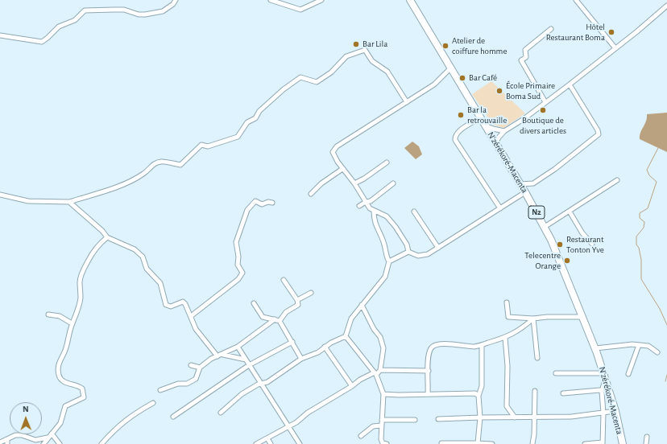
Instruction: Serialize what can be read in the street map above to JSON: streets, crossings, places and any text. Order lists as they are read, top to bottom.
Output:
{
  "streets": {
    "highway": ["N'zérékoré-Macenta", "N2"]
  },
  "places": [
    "Hôtel Restaurant Boma",
    "Bar Lila",
    "Atelier de coiffure homme",
    "Bar Café",
    "École Primaire Boma Sud",
    "Boutique de divers articles",
    "Bar la retrouvaille",
    "Restaurant Tonton Yve",
    "Telecentre Orange"
  ],
  "north": "top"
}
